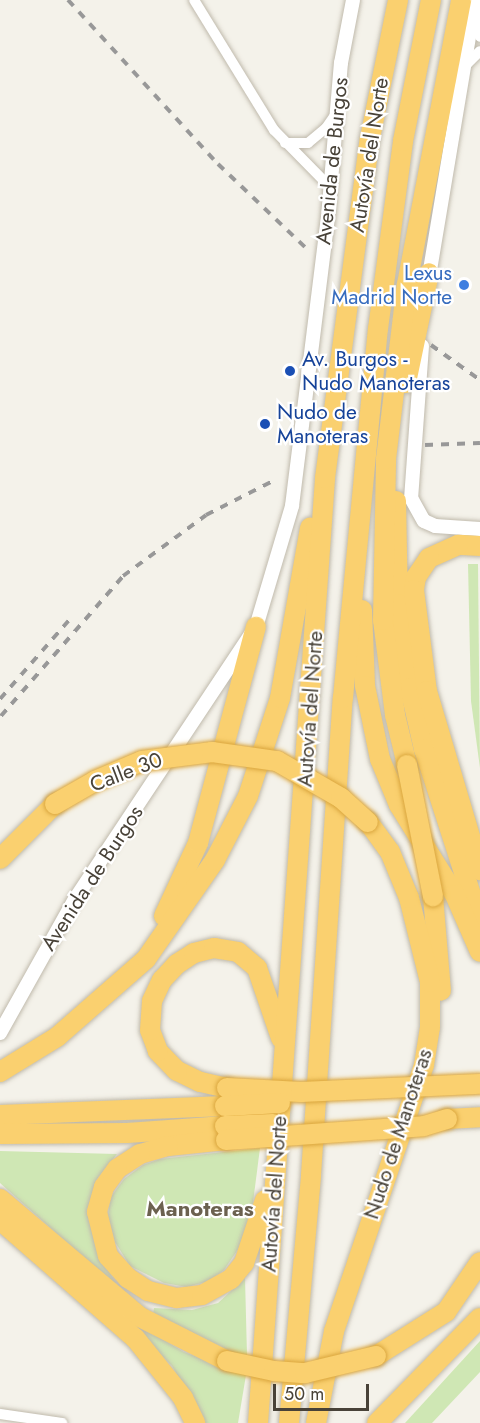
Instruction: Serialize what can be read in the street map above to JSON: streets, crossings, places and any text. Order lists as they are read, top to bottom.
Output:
{
  "streets": {
    "highway": ["Autovía del Norte", "Calle 30", "Nudo de Manoteras"],
    "street": ["Avenida de Burgos"]
  },
  "crossings": [
    ["Calle 30", "Nudo de Manoteras"]
  ],
  "districts": ["Manoteras"],
  "places": ["Lexus Madrid Norte", "Av. Burgos - Nudo Manoteras", "Nudo de Manoteras"],
  "scale_bar": "50 m"
}
